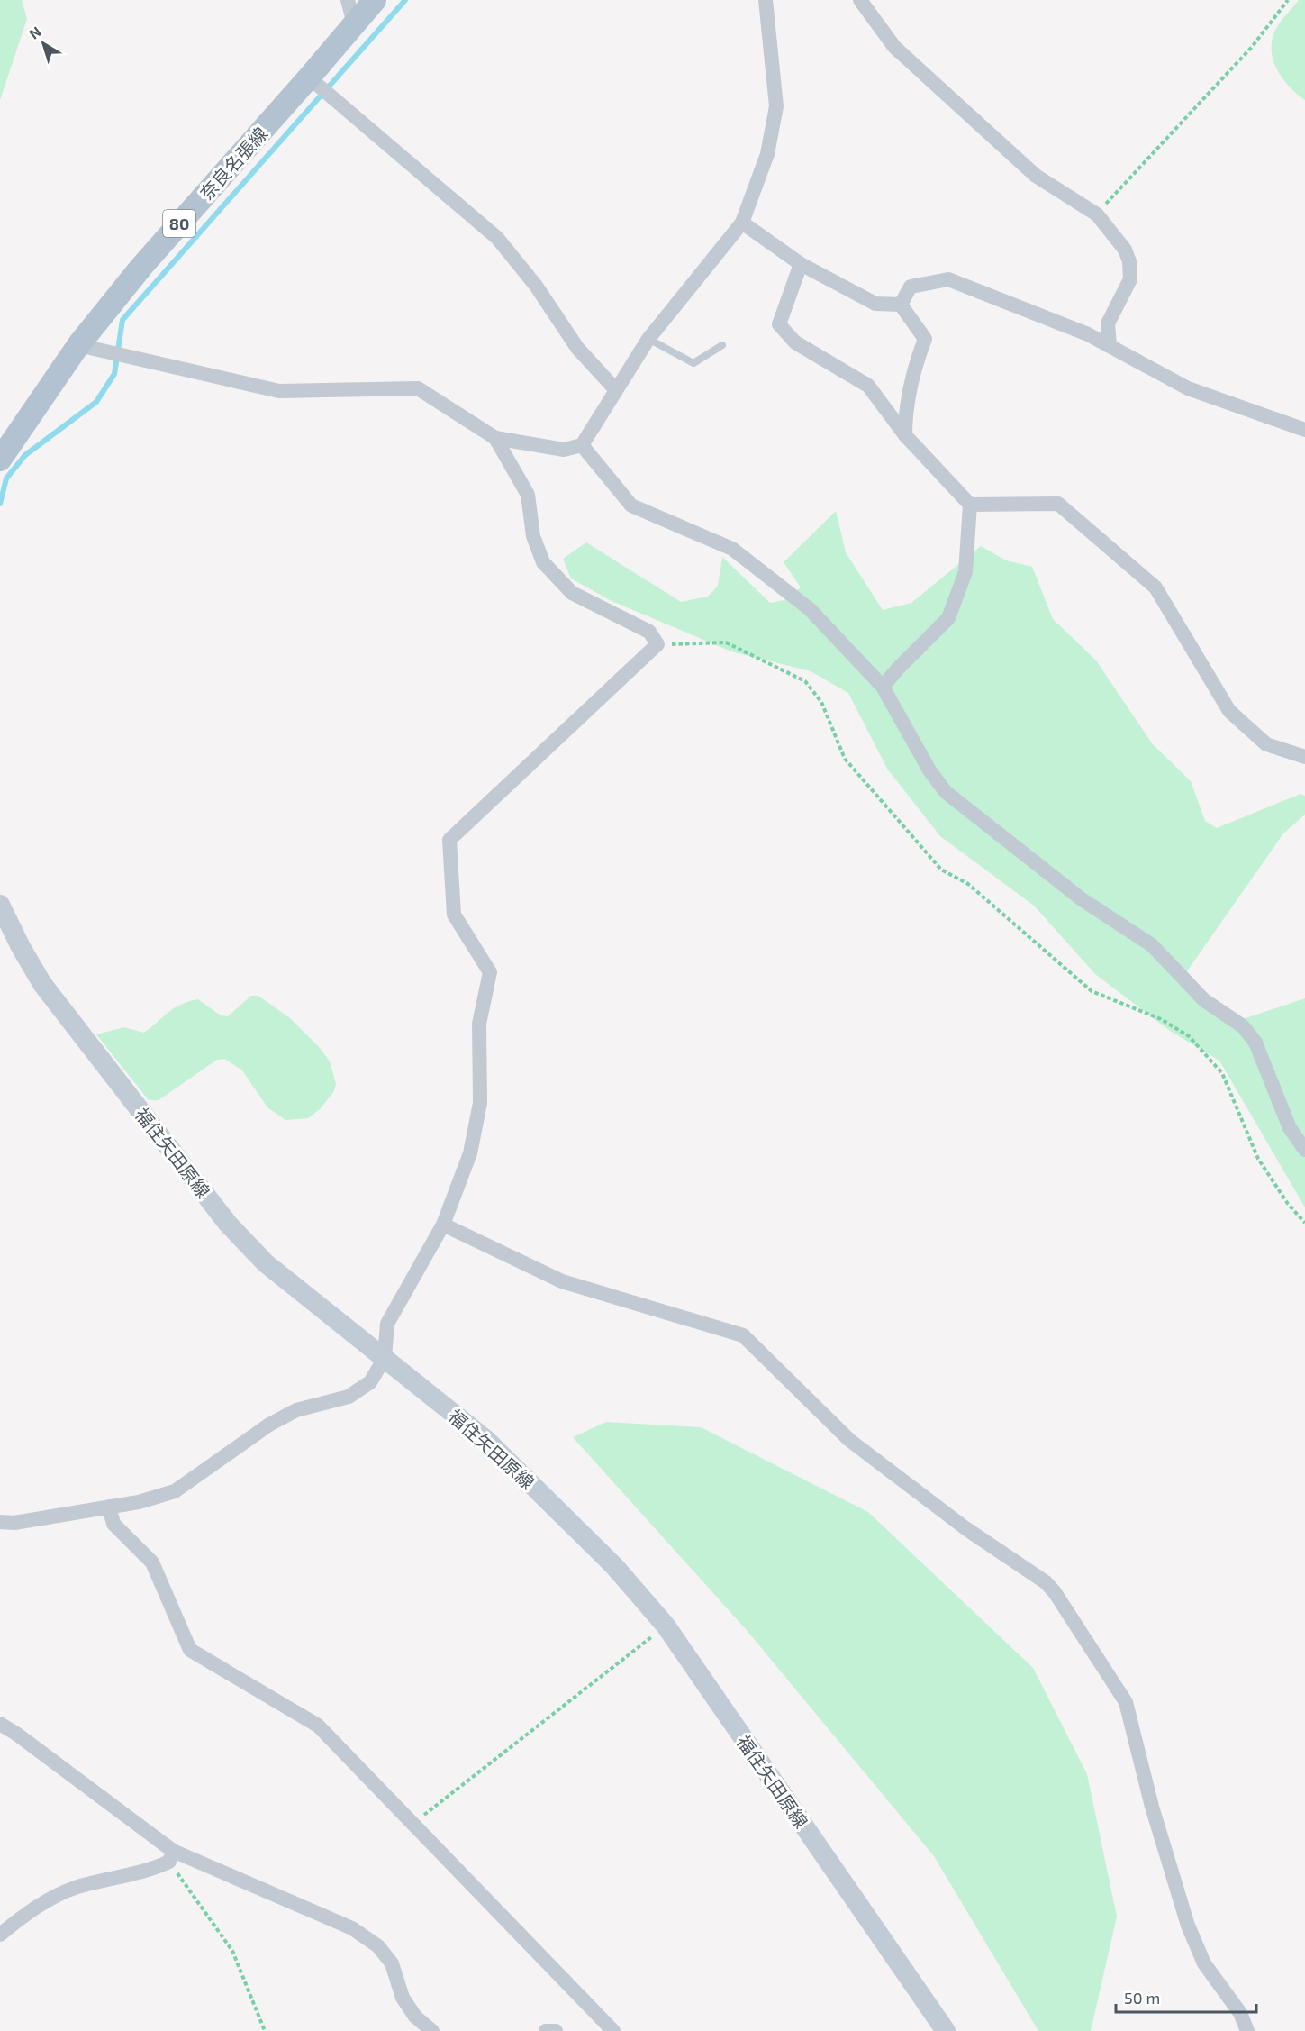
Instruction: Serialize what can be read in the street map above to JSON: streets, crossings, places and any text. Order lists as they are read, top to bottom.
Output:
{
  "streets": {
    "main road": ["奈良名張線", "80", "福住矢田原線"]
  },
  "scale_bar": "50 m",
  "north": "top left"
}
